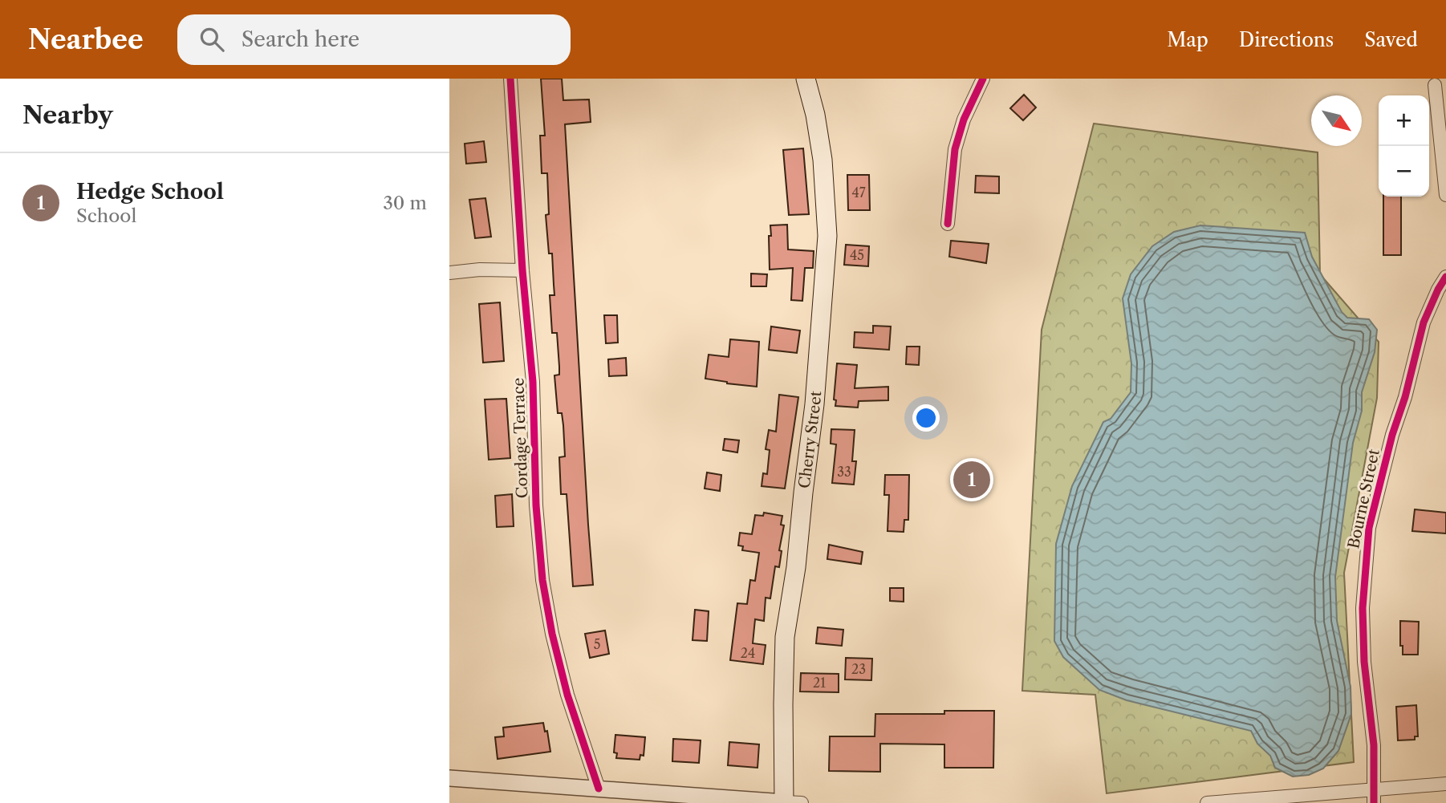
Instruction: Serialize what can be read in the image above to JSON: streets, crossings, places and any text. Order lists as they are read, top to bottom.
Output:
{
  "streets": {
    "main road": ["Cherry Street"],
    "street": ["Cordage Terrace", "Bourne Street"]
  },
  "house_numbers": [
    "47",
    "45",
    "33",
    "5",
    "24",
    "23",
    "21"
  ],
  "north": "bottom right",
  "page": {
    "header": "Nearbee",
    "search": "Search here",
    "nav": ["Map", "Directions", "Saved"],
    "heading": "Nearby",
    "map_buttons": ["+", "−"],
    "list": [
      {
        "mark": "1",
        "name": "Hedge School",
        "note": "School",
        "value": "30 m"
      }
    ],
    "pins": "1"
  }
}
